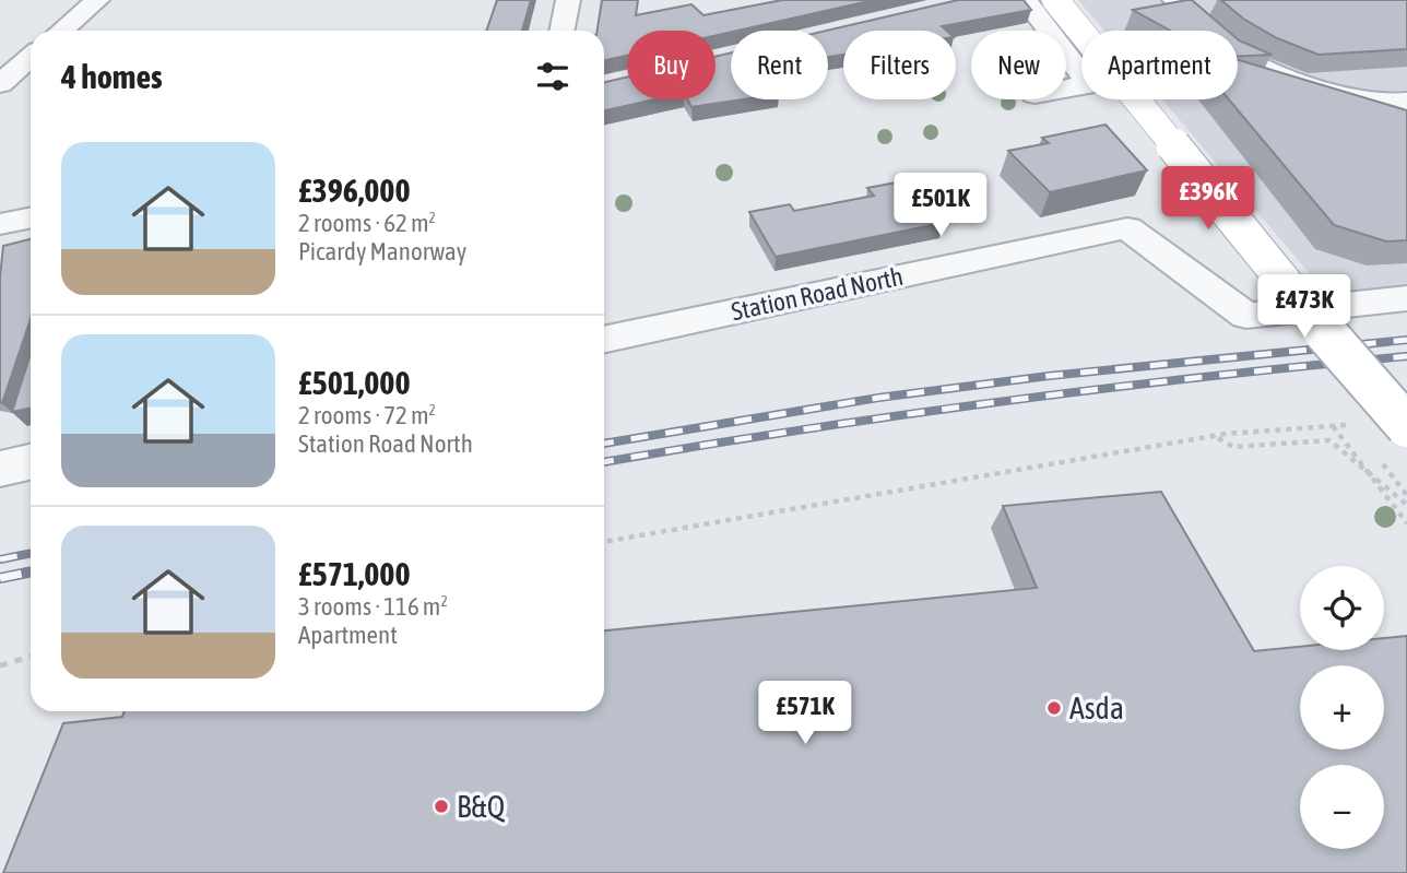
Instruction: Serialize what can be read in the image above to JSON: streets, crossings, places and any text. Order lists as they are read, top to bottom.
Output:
{
  "streets": {
    "street": ["Station Road North"]
  },
  "places": ["Asda", "B&Q"],
  "page": {
    "chip": [
      "Buy",
      "Rent",
      "Filters",
      "New",
      "Apartment"
    ],
    "heading": "4 homes",
    "list": [
      {
        "name": "£396,000",
        "note": "2 rooms · 62 m² · Picardy Manorway"
      },
      {
        "name": "£501,000",
        "note": "2 rooms · 72 m² · Station Road North"
      },
      {
        "name": "£571,000",
        "note": "3 rooms · 116 m² · Apartment"
      }
    ],
    "price": [
      "£396K",
      "£501K",
      "£473K",
      "£571K"
    ],
    "map_buttons": ["+", "−"]
  }
}
